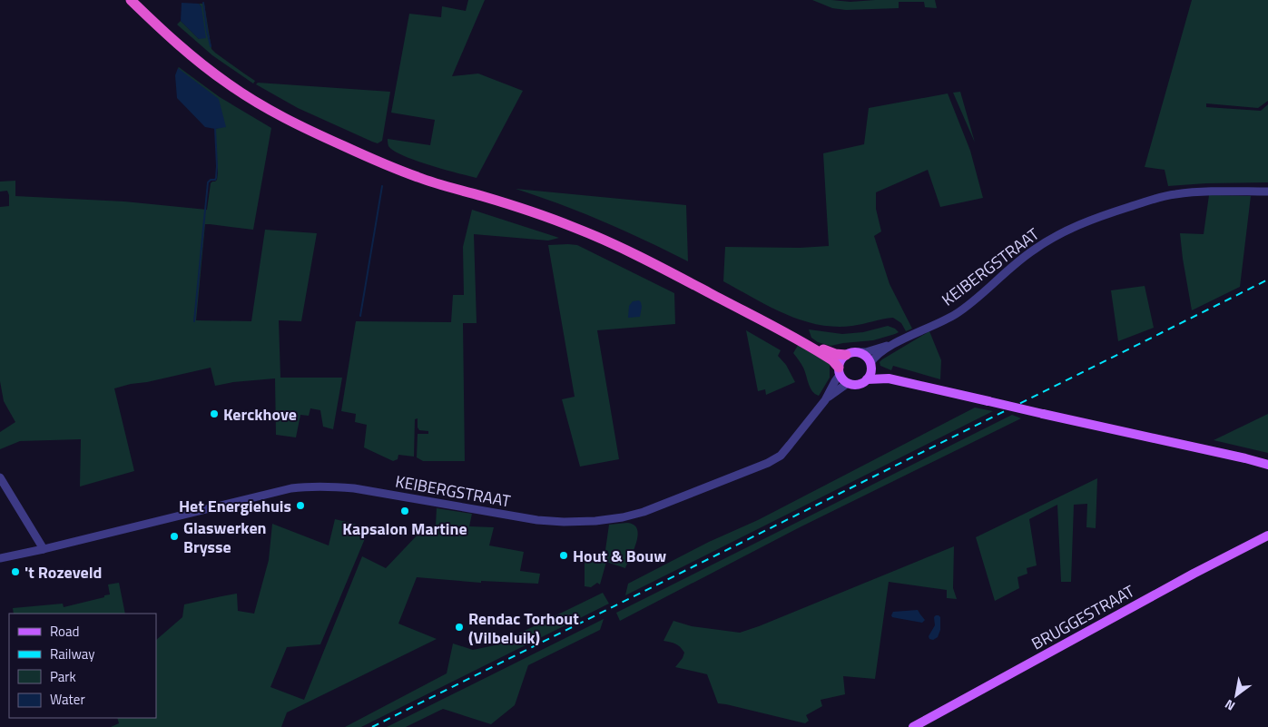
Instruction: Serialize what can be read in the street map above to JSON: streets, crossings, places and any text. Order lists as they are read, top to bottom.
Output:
{
  "streets": {
    "main road": ["BRUGGESTRAAT"],
    "street": ["KEIBERGSTRAAT"]
  },
  "places": [
    "Kerckhove",
    "Het Energiehuis",
    "Kapsalon Martine",
    "Glaswerken Brysse",
    "Hout & Bouw",
    "'t Rozeveld",
    "Rendac Torhout (Vilbeluik)"
  ],
  "legend": [
    "Road",
    "Railway",
    "Park",
    "Water"
  ],
  "north": "bottom left"
}
